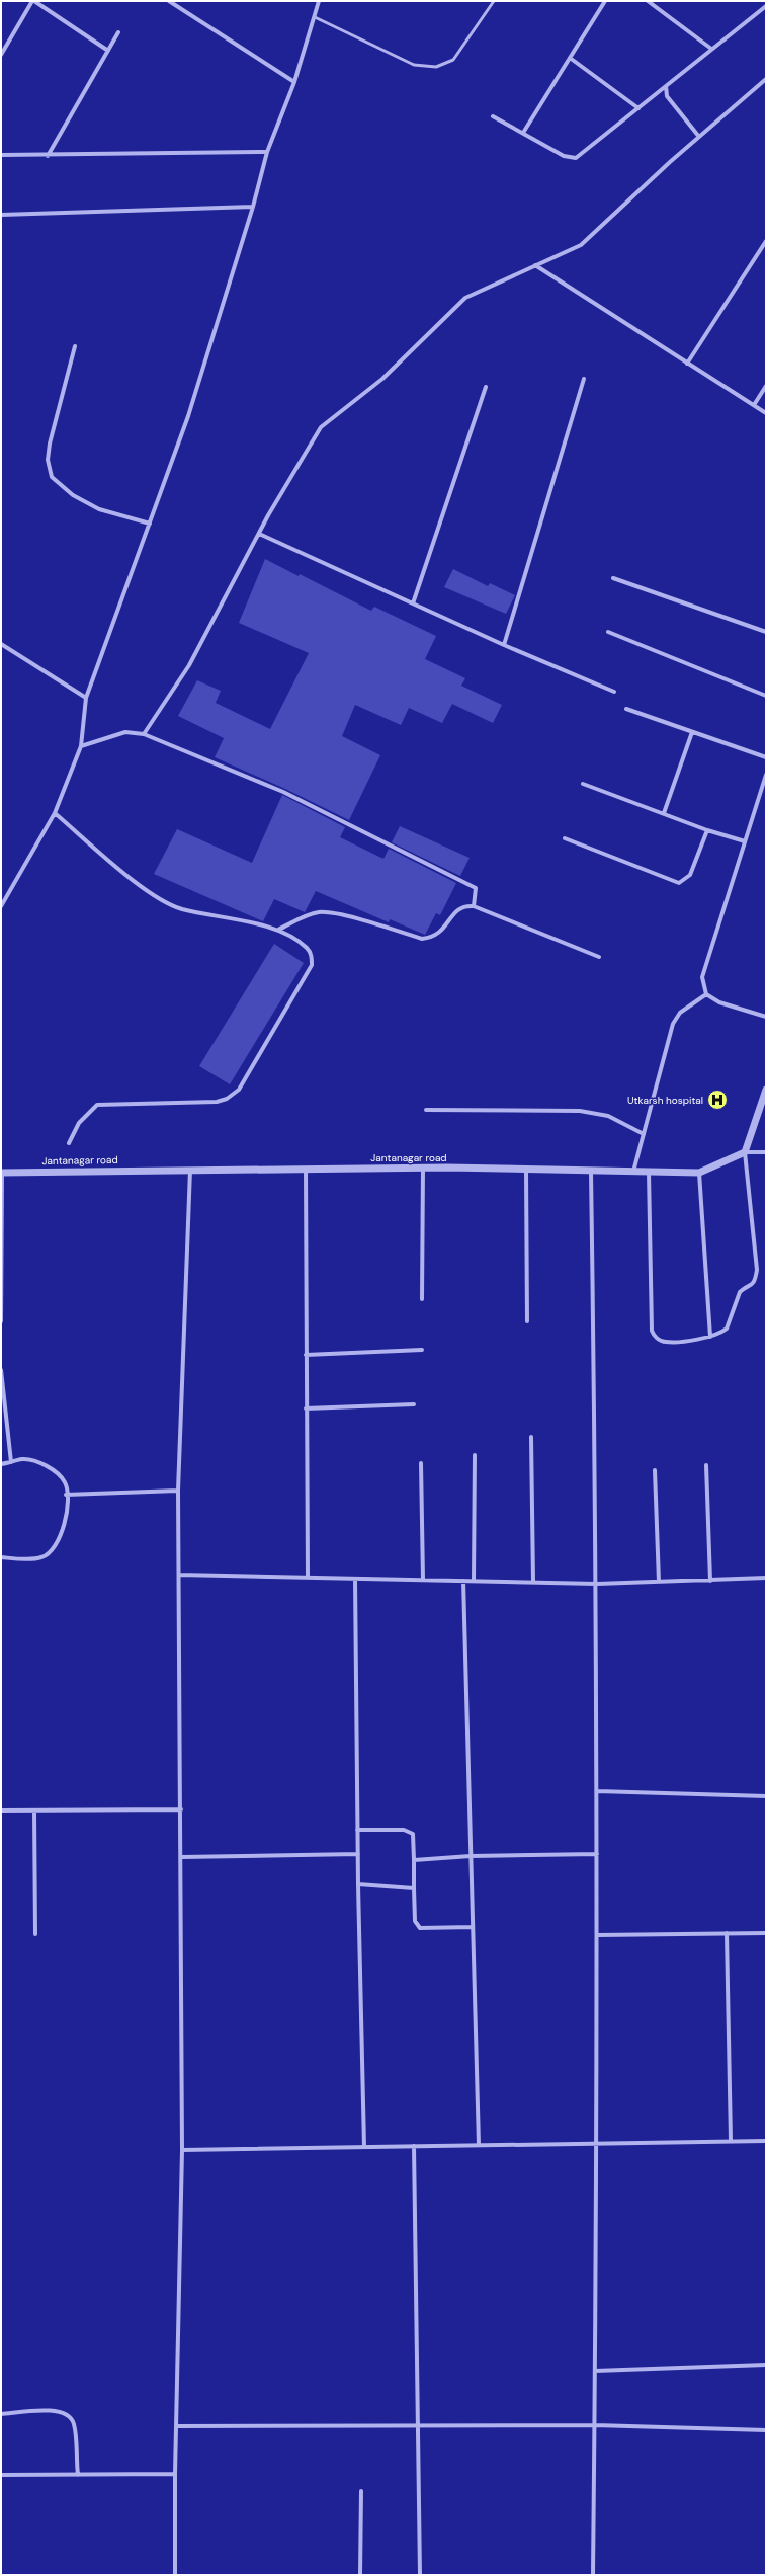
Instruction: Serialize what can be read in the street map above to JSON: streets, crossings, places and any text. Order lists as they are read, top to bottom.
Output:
{
  "streets": {
    "street": ["Jantanagar road"]
  },
  "places": {
    "hospital": ["Utkarsh hospital"]
  }
}
